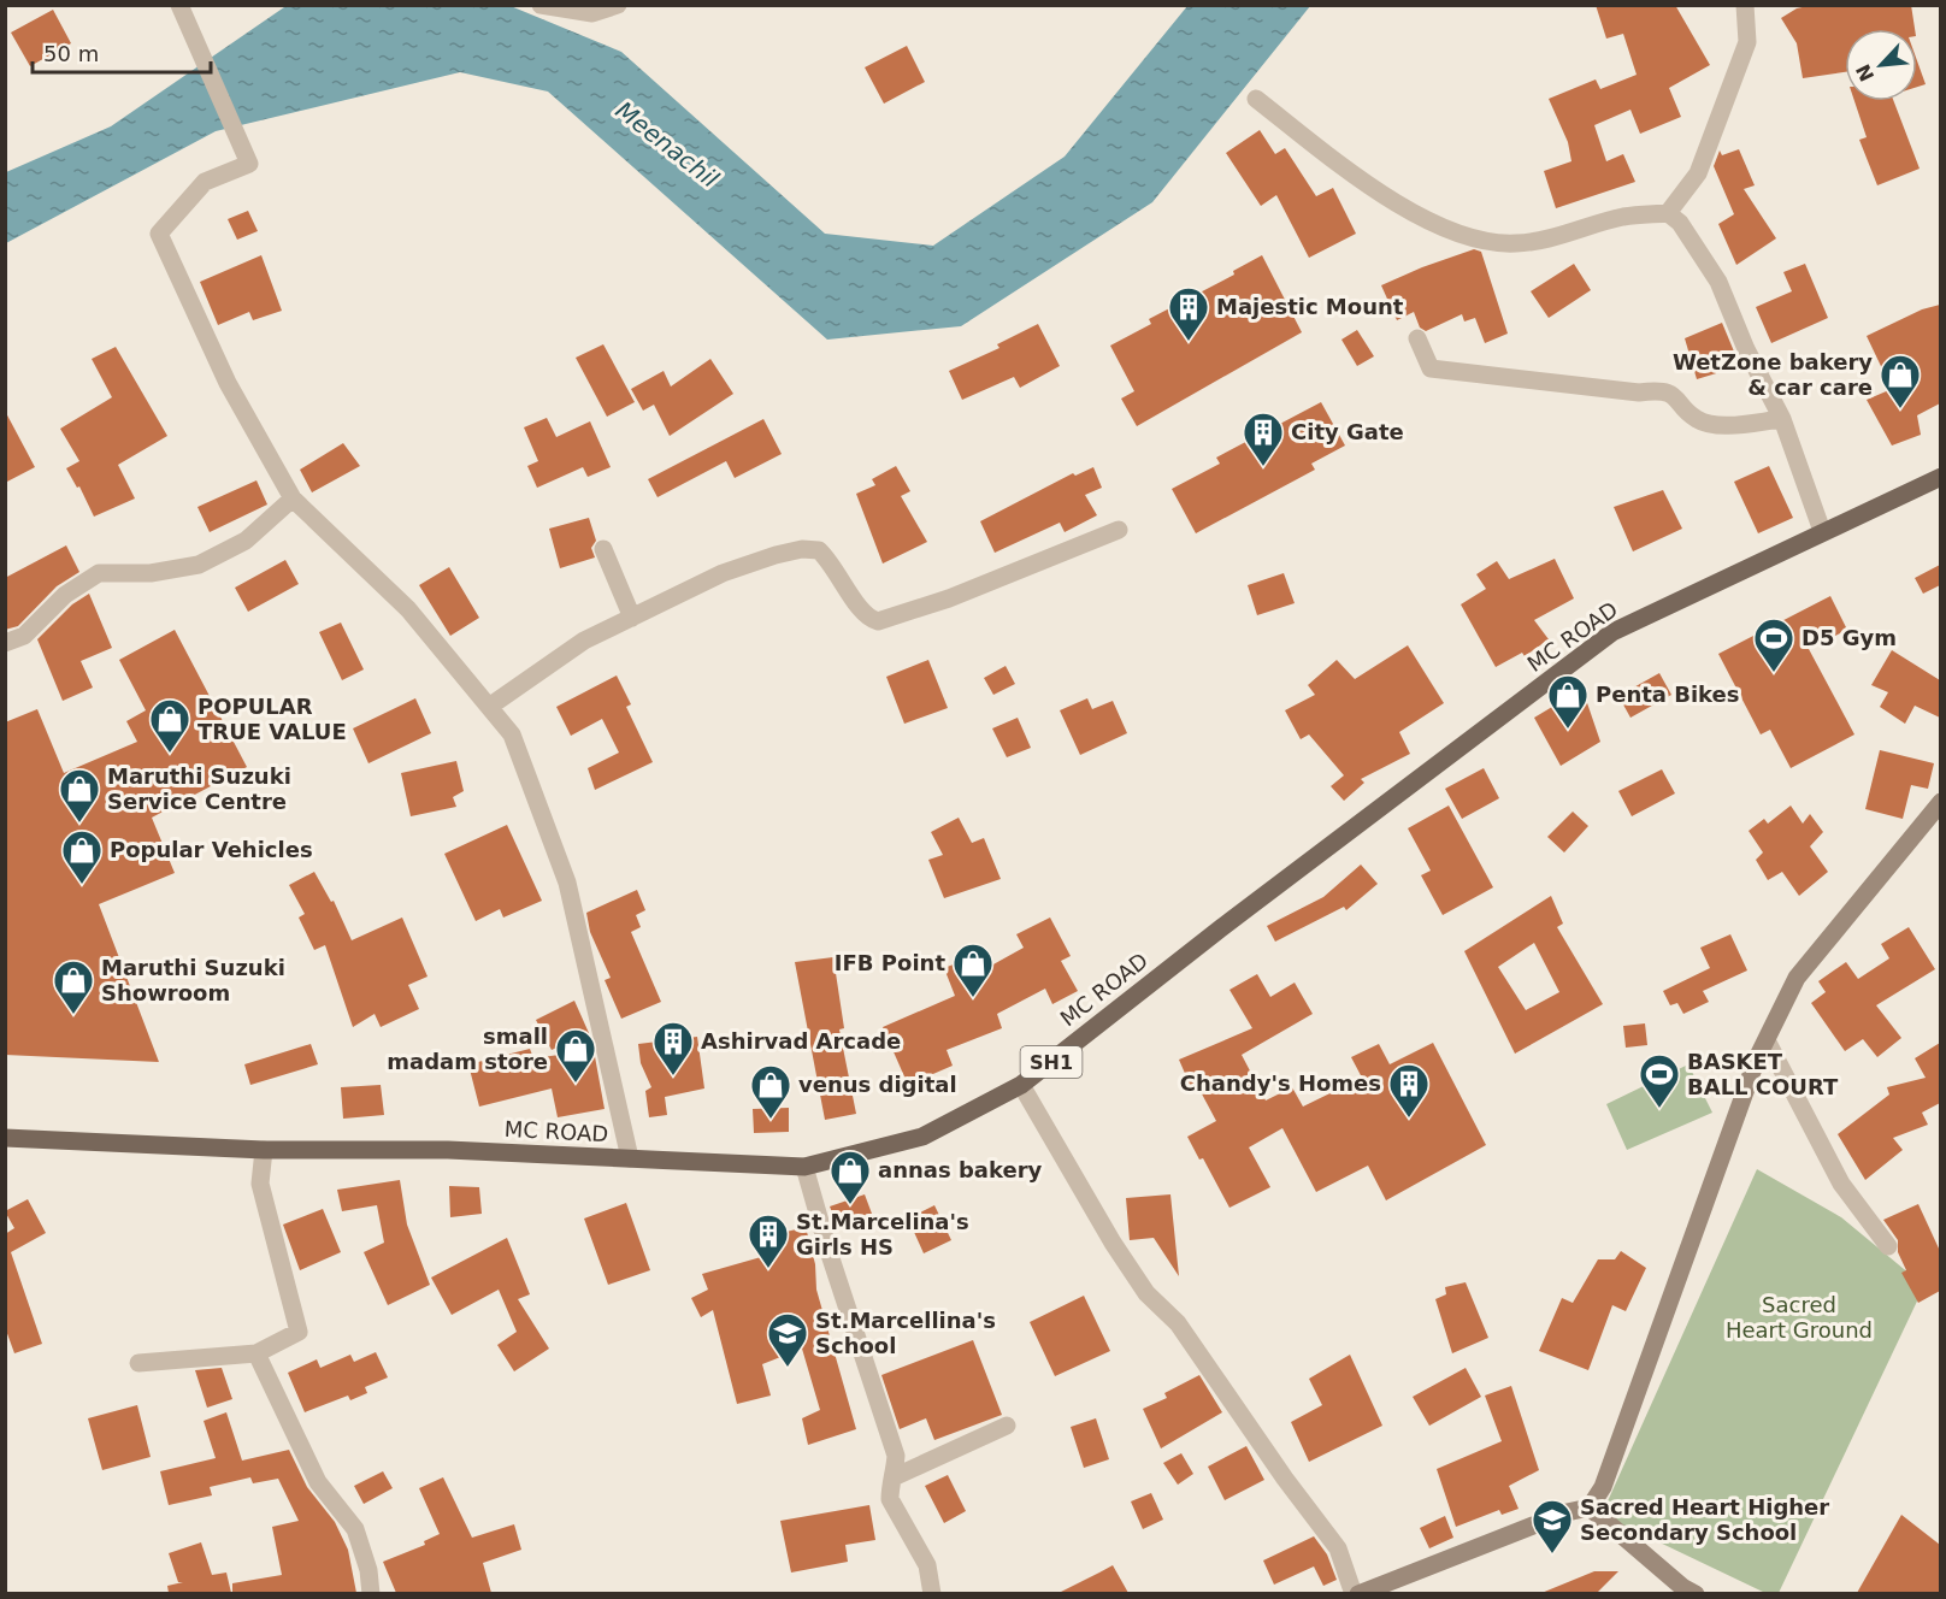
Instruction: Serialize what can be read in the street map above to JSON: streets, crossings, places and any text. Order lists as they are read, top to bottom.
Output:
{
  "streets": {
    "main road": ["MC ROAD", "SH1"]
  },
  "water": ["Meenachil"],
  "parks": ["Sacred Heart Ground"],
  "places": {
    "building": [
      "Majestic Mount",
      "City Gate",
      "Ashirvad Arcade",
      "Chandy's Homes",
      "St.Marcelina's Girls HS"
    ],
    "shop": [
      "WetZone bakery & car care",
      "Penta Bikes",
      "POPULAR TRUE VALUE",
      "Maruthi Suzuki Service Centre",
      "Popular Vehicles",
      "IFB Point",
      "Maruthi Suzuki Showroom",
      "small madam store",
      "venus digital",
      "annas bakery"
    ],
    "sports": ["D5 Gym", "BASKET BALL COURT"],
    "school or university": ["St.Marcellina's School", "Sacred Heart Higher Secondary School"]
  },
  "scale_bar": "50 m",
  "north": "bottom left"
}
